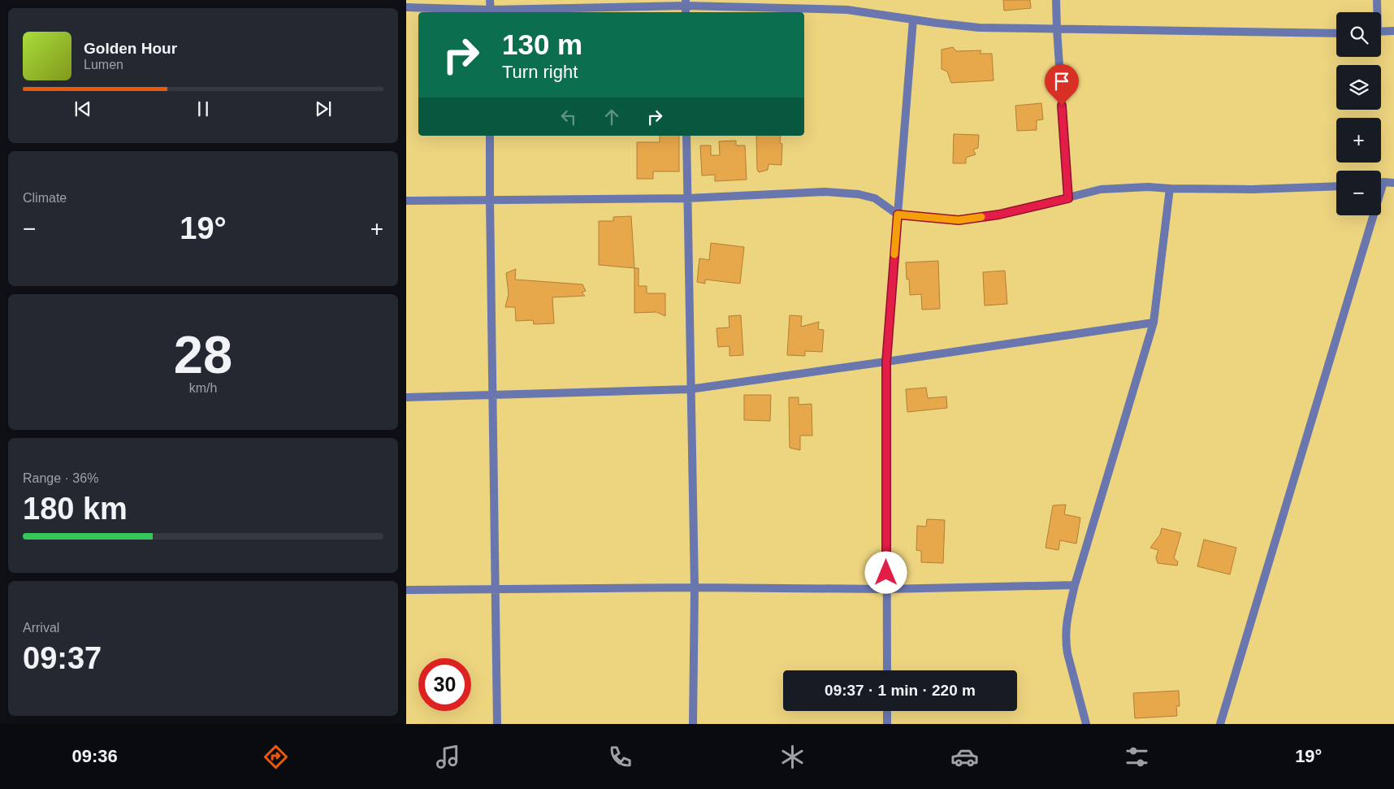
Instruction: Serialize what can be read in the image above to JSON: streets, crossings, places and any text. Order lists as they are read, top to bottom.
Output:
{
  "page": {
    "map_buttons": ["+", "−"],
    "turn": ["130 m", "Turn right"],
    "song": ["Golden Hour", "Lumen"],
    "tile": [
      "Climate",
      ["28", "km/h"],
      ["Range · 36%", "180 km"],
      ["Arrival", "09:37"]
    ],
    "heat": ["−", "19°", "+"],
    "limit": "30",
    "trip": "09:37 · 1 min · 220 m",
    "tabs": ["09:36", "19°"]
  }
}
